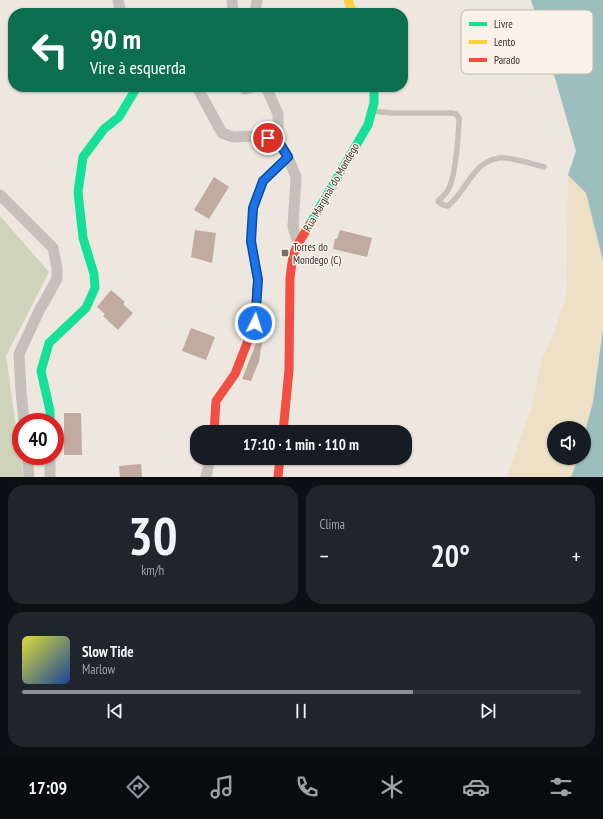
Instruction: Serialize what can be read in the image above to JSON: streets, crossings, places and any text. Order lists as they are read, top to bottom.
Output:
{
  "streets": {
    "street": ["Rua Marginal do Mondego"]
  },
  "places": {
    "transit": ["Torres do Mondego (C)"]
  },
  "legend": ["Livre", "Lento", "Parado"],
  "page": {
    "turn": ["90 m", "Vire à esquerda"],
    "limit": "40",
    "trip": "17:10 · 1 min · 110 m",
    "tile": [
      ["30", "km/h"],
      "Clima"
    ],
    "heat": ["−", "20°", "+"],
    "song": ["Slow Tide", "Marlow"],
    "tabs": "17:09"
  }
}
